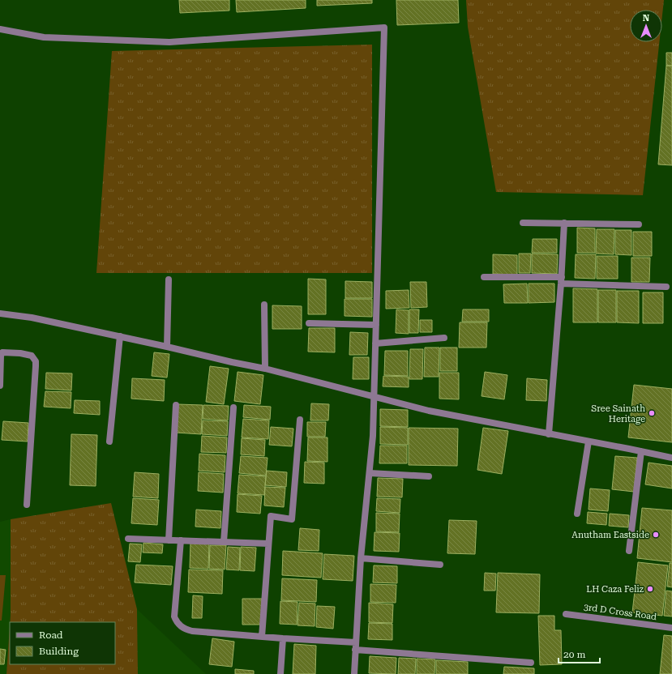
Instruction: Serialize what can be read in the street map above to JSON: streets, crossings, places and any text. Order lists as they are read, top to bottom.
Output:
{
  "streets": {
    "street": ["3rd D Cross Road"]
  },
  "places": ["Sree Sainath Heritage", "Anutham Eastside", "LH Caza Feliz"],
  "legend": ["Road", "Building"],
  "scale_bar": "20 m",
  "north": "top"
}
